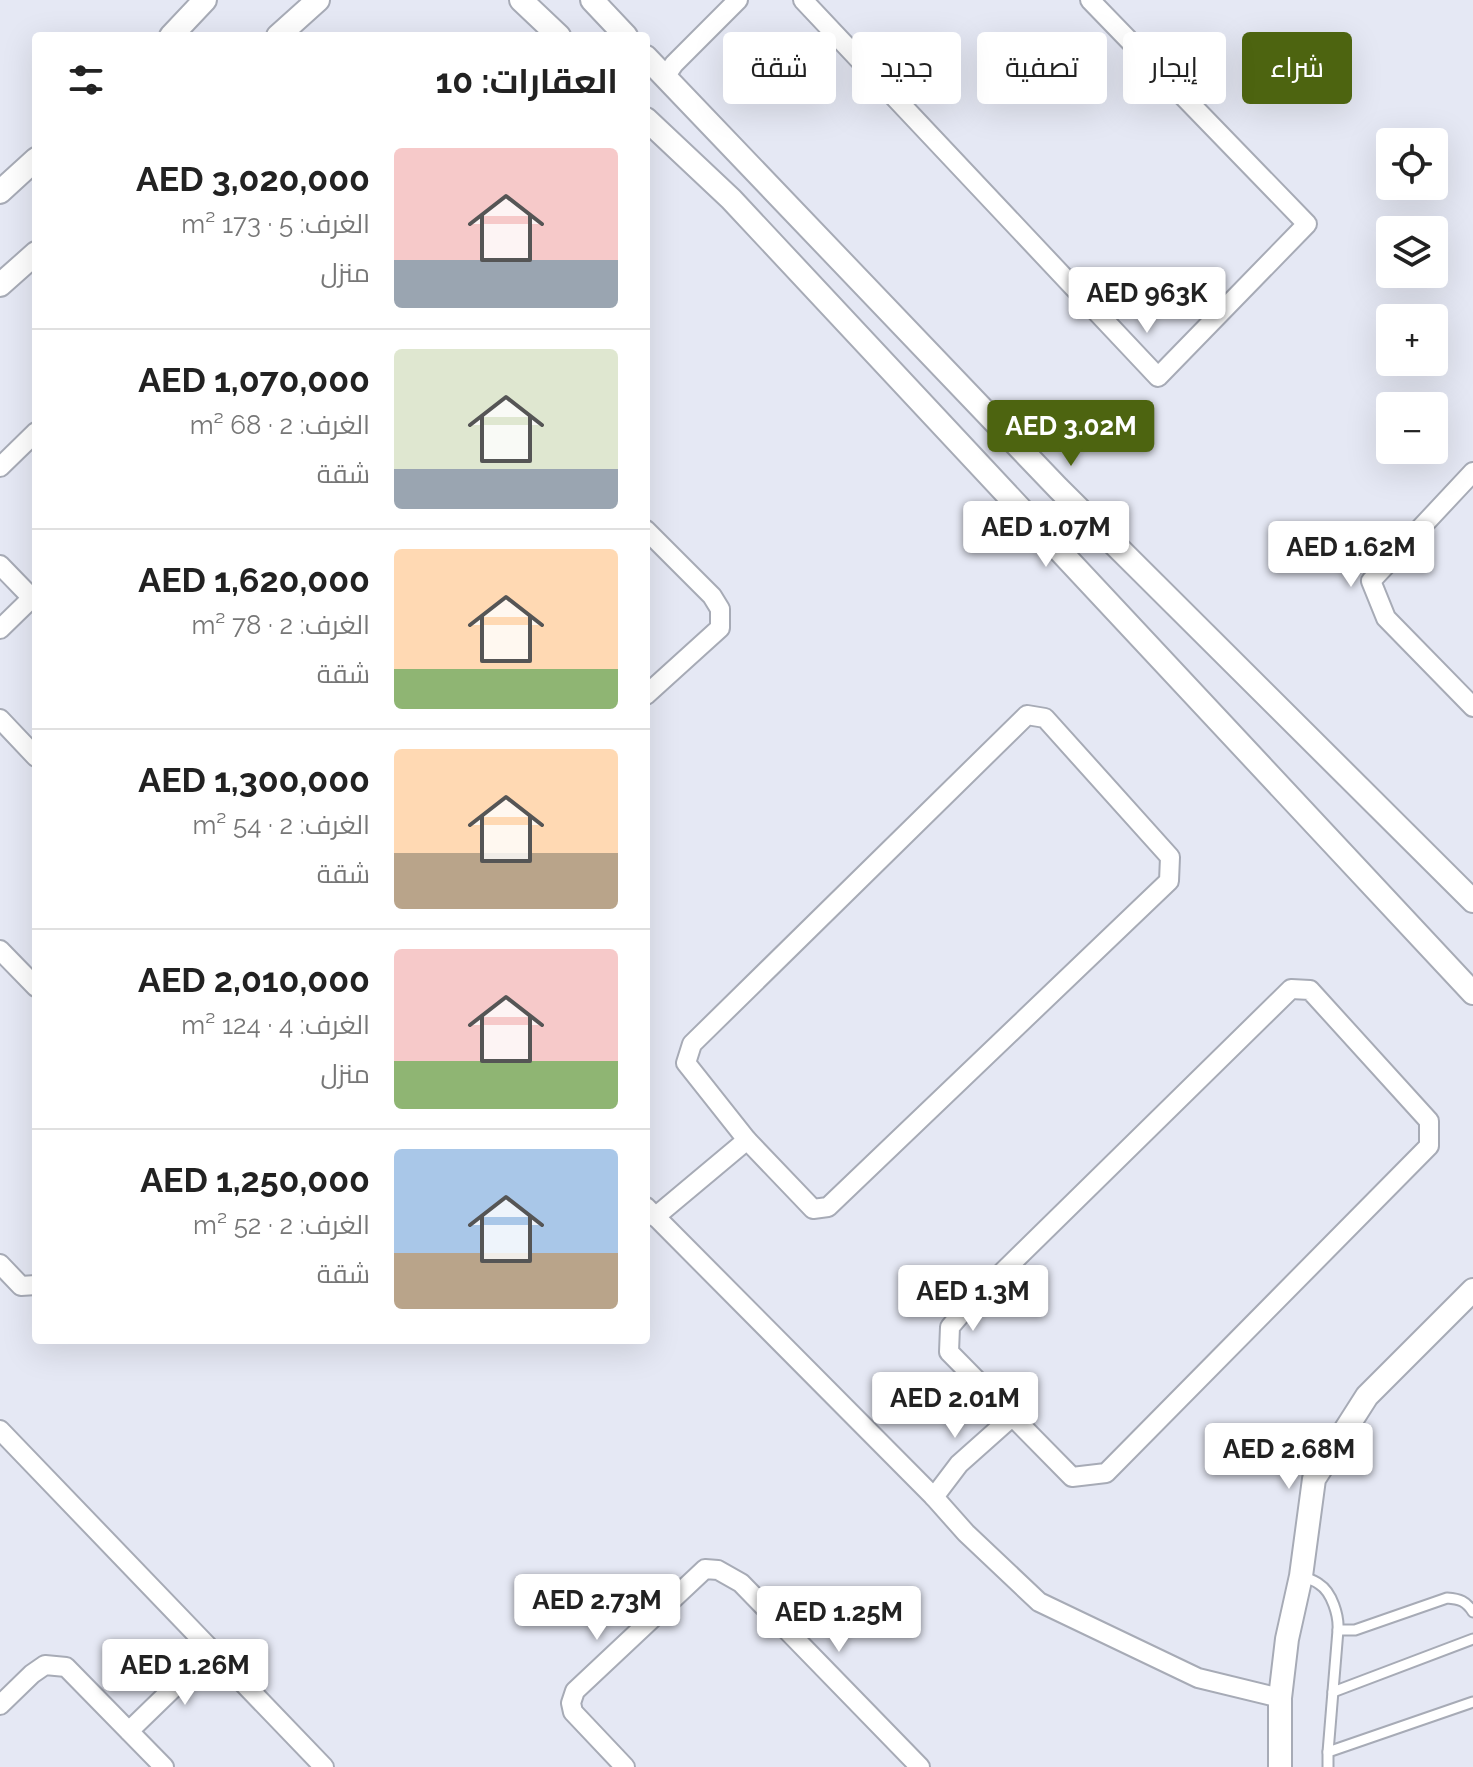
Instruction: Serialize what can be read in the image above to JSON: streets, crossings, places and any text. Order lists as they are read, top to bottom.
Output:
{
  "page": {
    "chip": [
      "شراء",
      "إيجار",
      "تصفية",
      "جديد",
      "شقة"
    ],
    "heading": "العقارات: 10",
    "map_buttons": ["+", "−"],
    "list": [
      {
        "name": "AED 3,020,000",
        "note": "الغرف: 5 · 173 m² · منزل"
      },
      {
        "name": "AED 1,070,000",
        "note": "الغرف: 2 · 68 m² · شقة"
      },
      {
        "name": "AED 1,620,000",
        "note": "الغرف: 2 · 78 m² · شقة"
      },
      {
        "name": "AED 1,300,000",
        "note": "الغرف: 2 · 54 m² · شقة"
      },
      {
        "name": "AED 2,010,000",
        "note": "الغرف: 4 · 124 m² · منزل"
      },
      {
        "name": "AED 1,250,000",
        "note": "الغرف: 2 · 52 m² · شقة"
      }
    ],
    "price": [
      "AED 963K",
      "AED 3.02M",
      "AED 1.07M",
      "AED 1.62M",
      "AED 1.3M",
      "AED 2.01M",
      "AED 2.68M",
      "AED 2.73M",
      "AED 1.25M",
      "AED 1.26M"
    ]
  }
}
